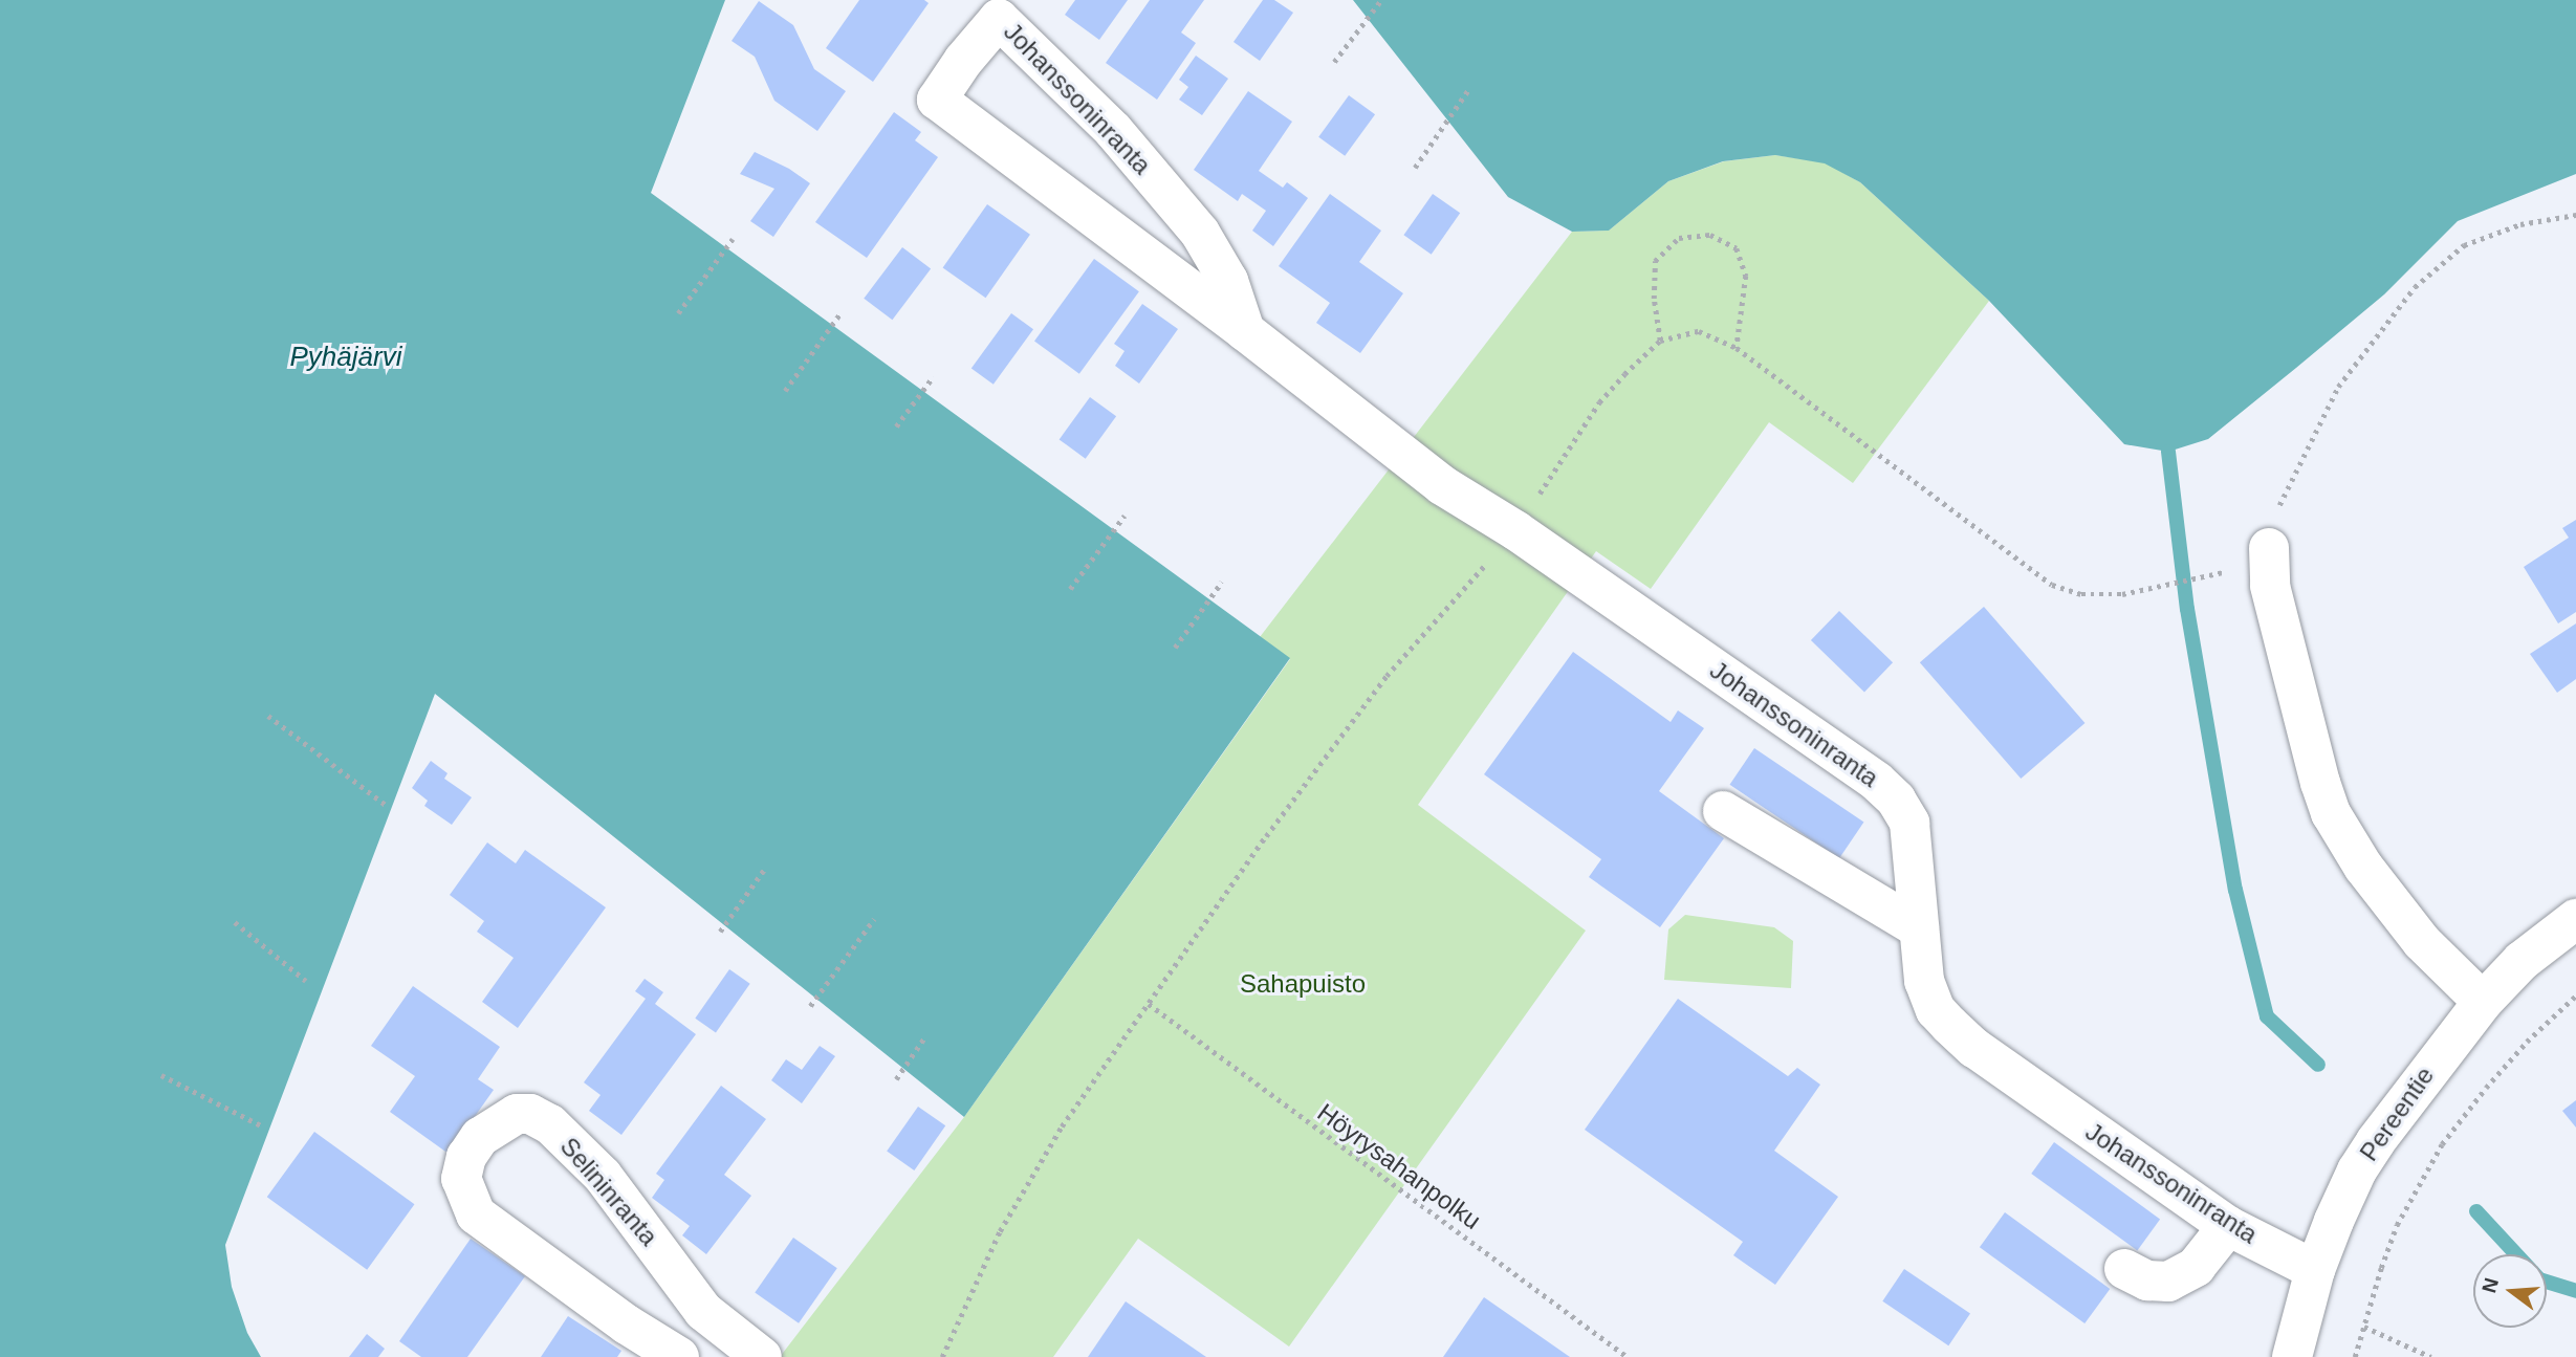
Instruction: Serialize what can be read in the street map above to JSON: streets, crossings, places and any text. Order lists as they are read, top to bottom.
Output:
{
  "streets": {
    "street": ["Johanssoninranta", "Pereentie", "Selininranta"],
    "path": ["Höyrysahanpolku"]
  },
  "crossings": [
    ["Johanssoninranta", "Pereentie"]
  ],
  "water": ["Pyhäjärvi"],
  "parks": ["Sahapuisto"],
  "north": "left"
}
